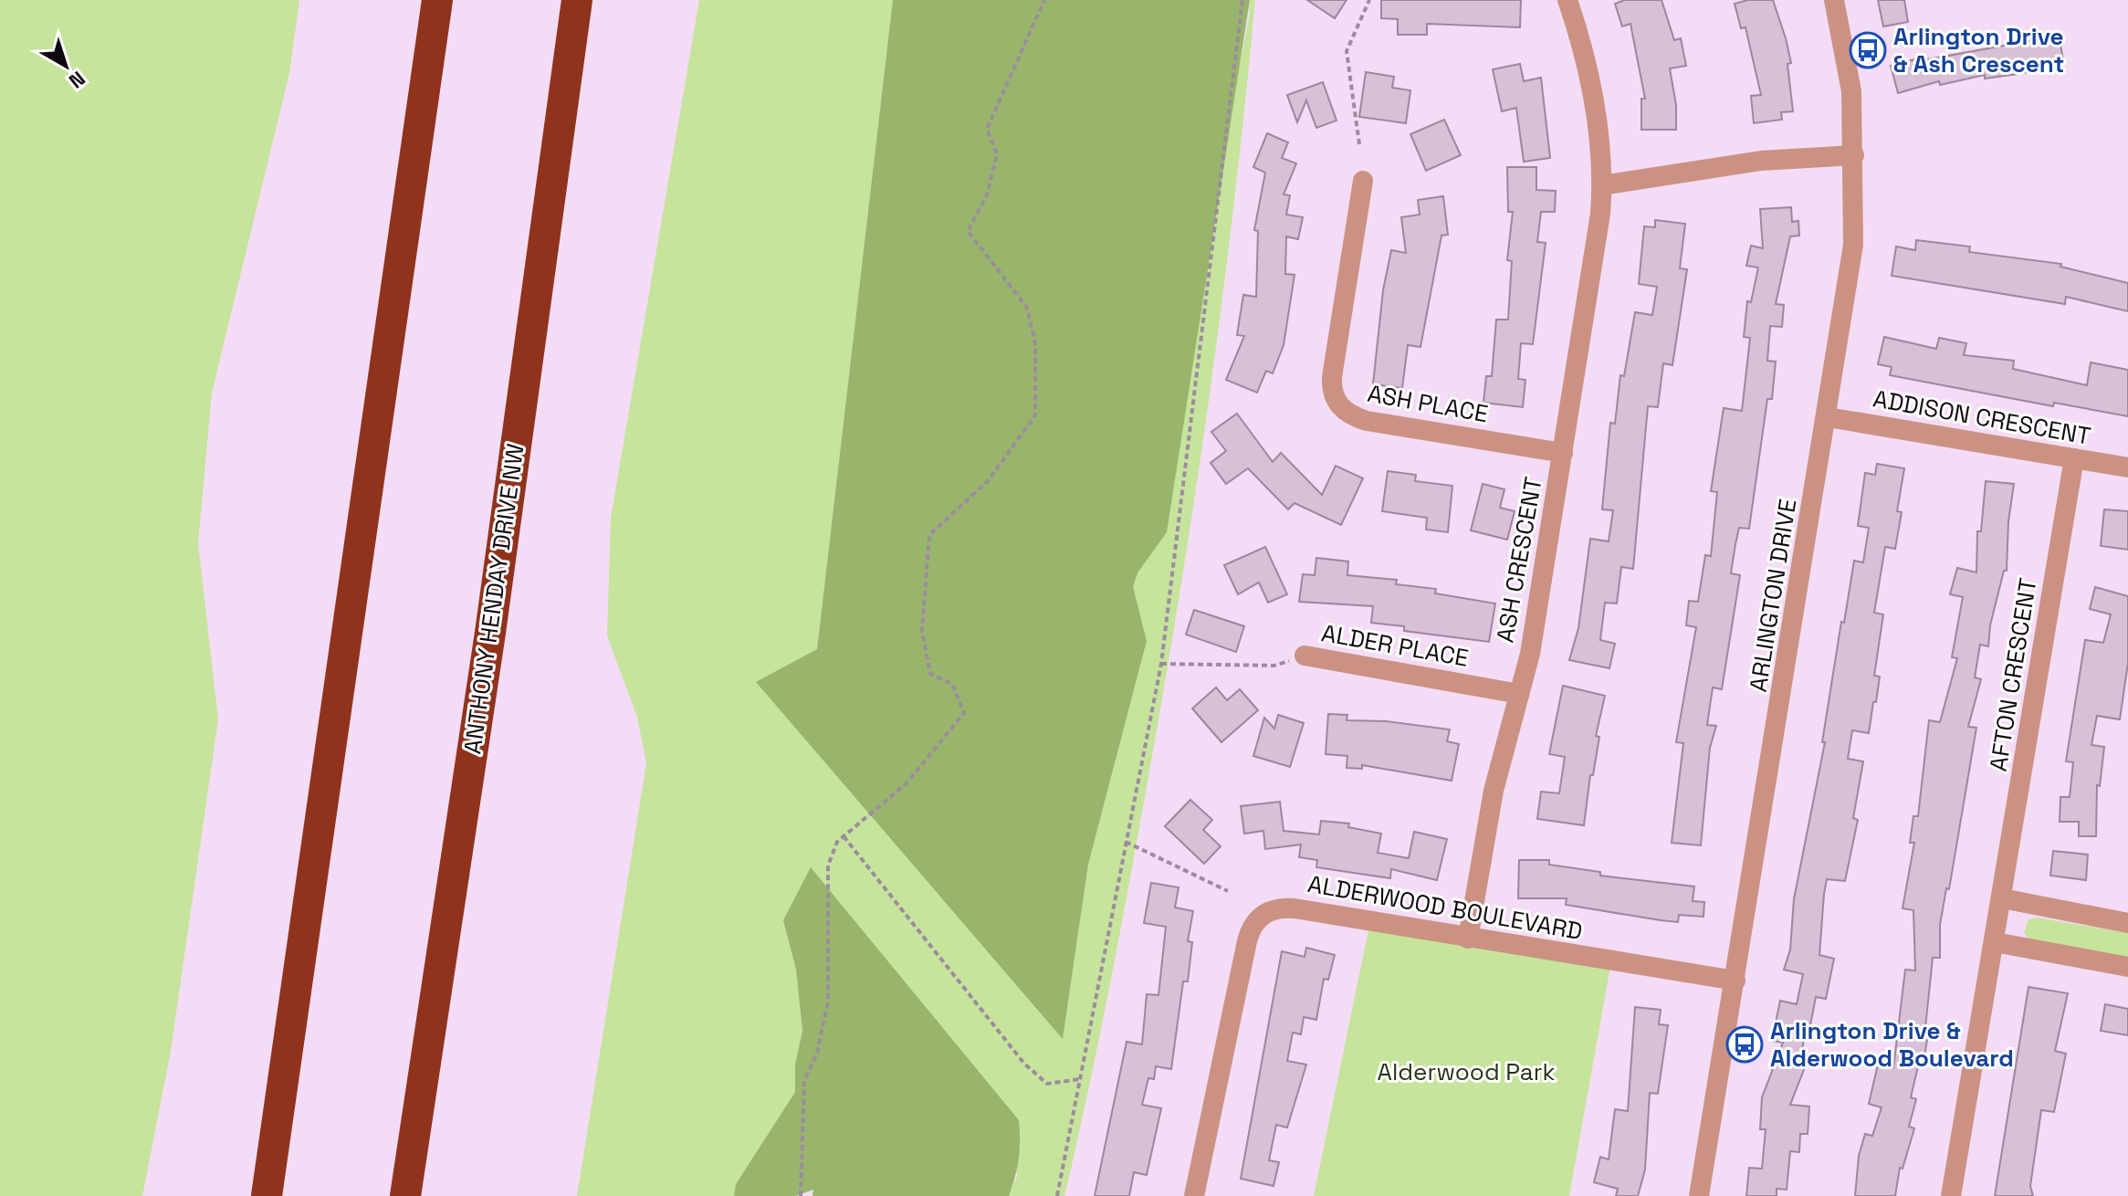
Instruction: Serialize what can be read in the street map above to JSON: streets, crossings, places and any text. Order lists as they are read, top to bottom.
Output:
{
  "streets": {
    "highway": ["ANTHONY HENDAY DRIVE NW"],
    "street": [
      "ASH PLACE",
      "ADDISON CRESCENT",
      "ASH CRESCENT",
      "ARLINGTON DRIVE",
      "ALDER PLACE",
      "AFTON CRESCENT",
      "ALDERWOOD BOULEVARD"
    ]
  },
  "crossings": [
    ["ASH PLACE", "ASH CRESCENT"],
    ["ADDISON CRESCENT", "ARLINGTON DRIVE"],
    ["ADDISON CRESCENT", "AFTON CRESCENT"],
    ["ASH CRESCENT", "ALDER PLACE"],
    ["ASH CRESCENT", "ALDERWOOD BOULEVARD"],
    ["ARLINGTON DRIVE", "ALDERWOOD BOULEVARD"]
  ],
  "parks": ["Alderwood Park"],
  "places": {
    "bus stop": ["Arlington Drive & Ash Crescent", "Arlington Drive & Alderwood Boulevard"]
  },
  "north": "bottom right"
}
